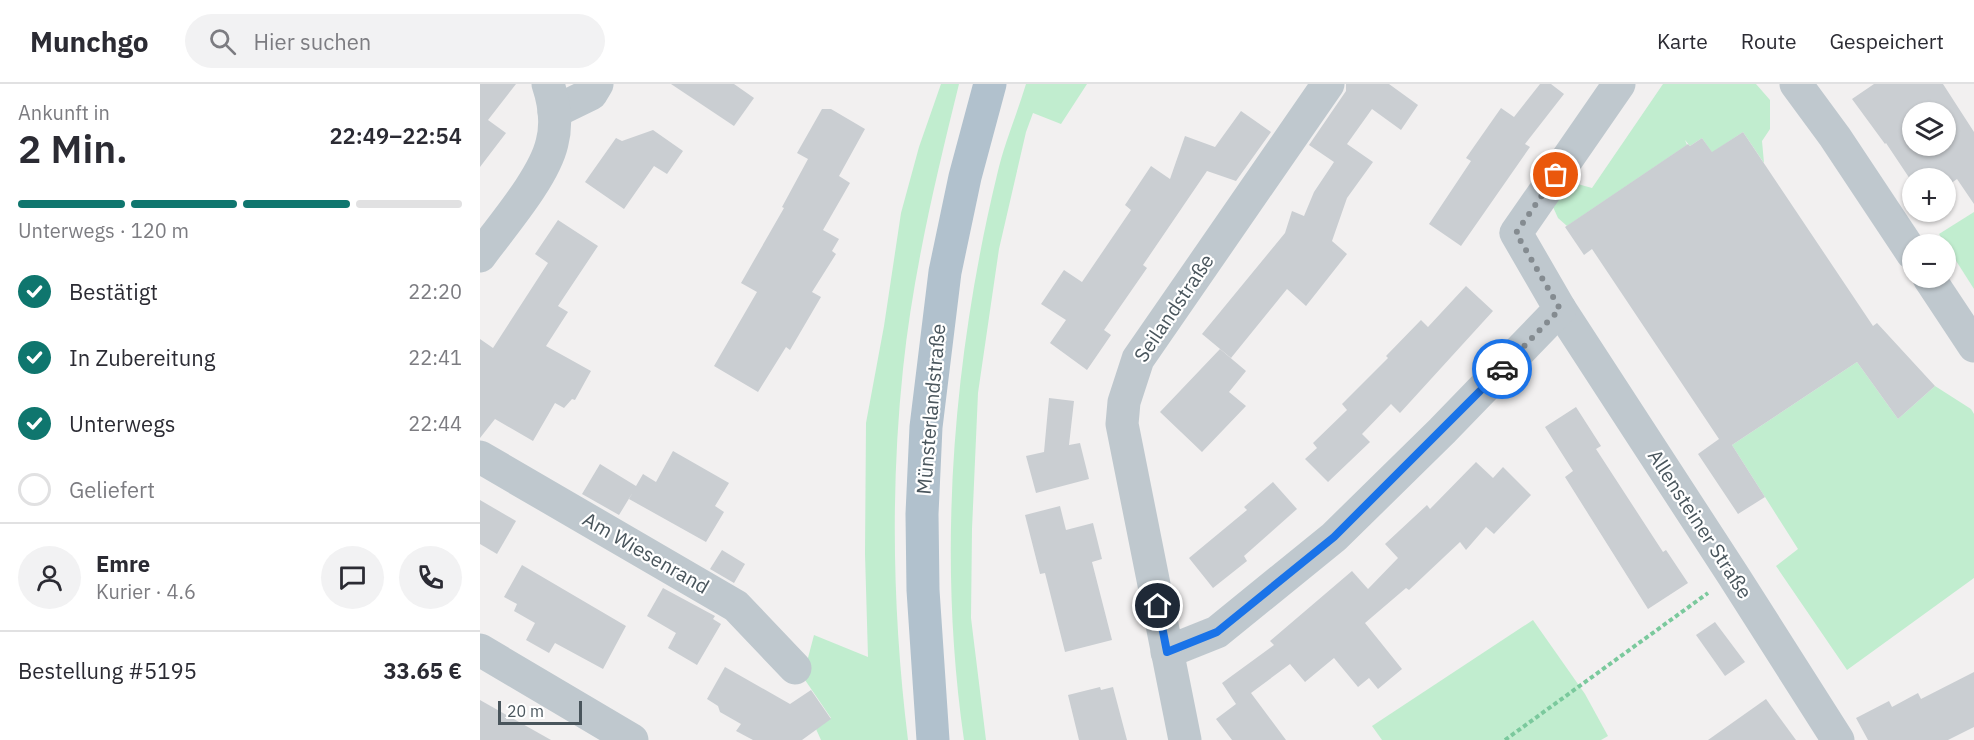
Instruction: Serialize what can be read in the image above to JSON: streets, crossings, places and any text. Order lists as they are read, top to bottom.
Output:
{
  "streets": {
    "main road": ["Münsterlandstraße"],
    "street": ["Seilandstraße", "Allensteiner Straße", "Am Wiesenrand"]
  },
  "scale_bar": "20 m",
  "page": {
    "header": "Munchgo",
    "search": "Hier suchen",
    "nav": ["Karte", "Route", "Gespeichert"],
    "heading": ["2 Min.", "Ankunft in", "22:49–22:54"],
    "panel": [
      "Emre",
      "Kurier · 4.6",
      "Bestellung #5195",
      "33.65 €"
    ],
    "map_buttons": ["+", "−"],
    "bar": "Unterwegs · 120 m",
    "list": [
      ["Bestätigt", "22:20"],
      ["In Zubereitung", "22:41"],
      ["Unterwegs", "22:44"],
      "Geliefert"
    ],
    "scale": "20 m"
  }
}
